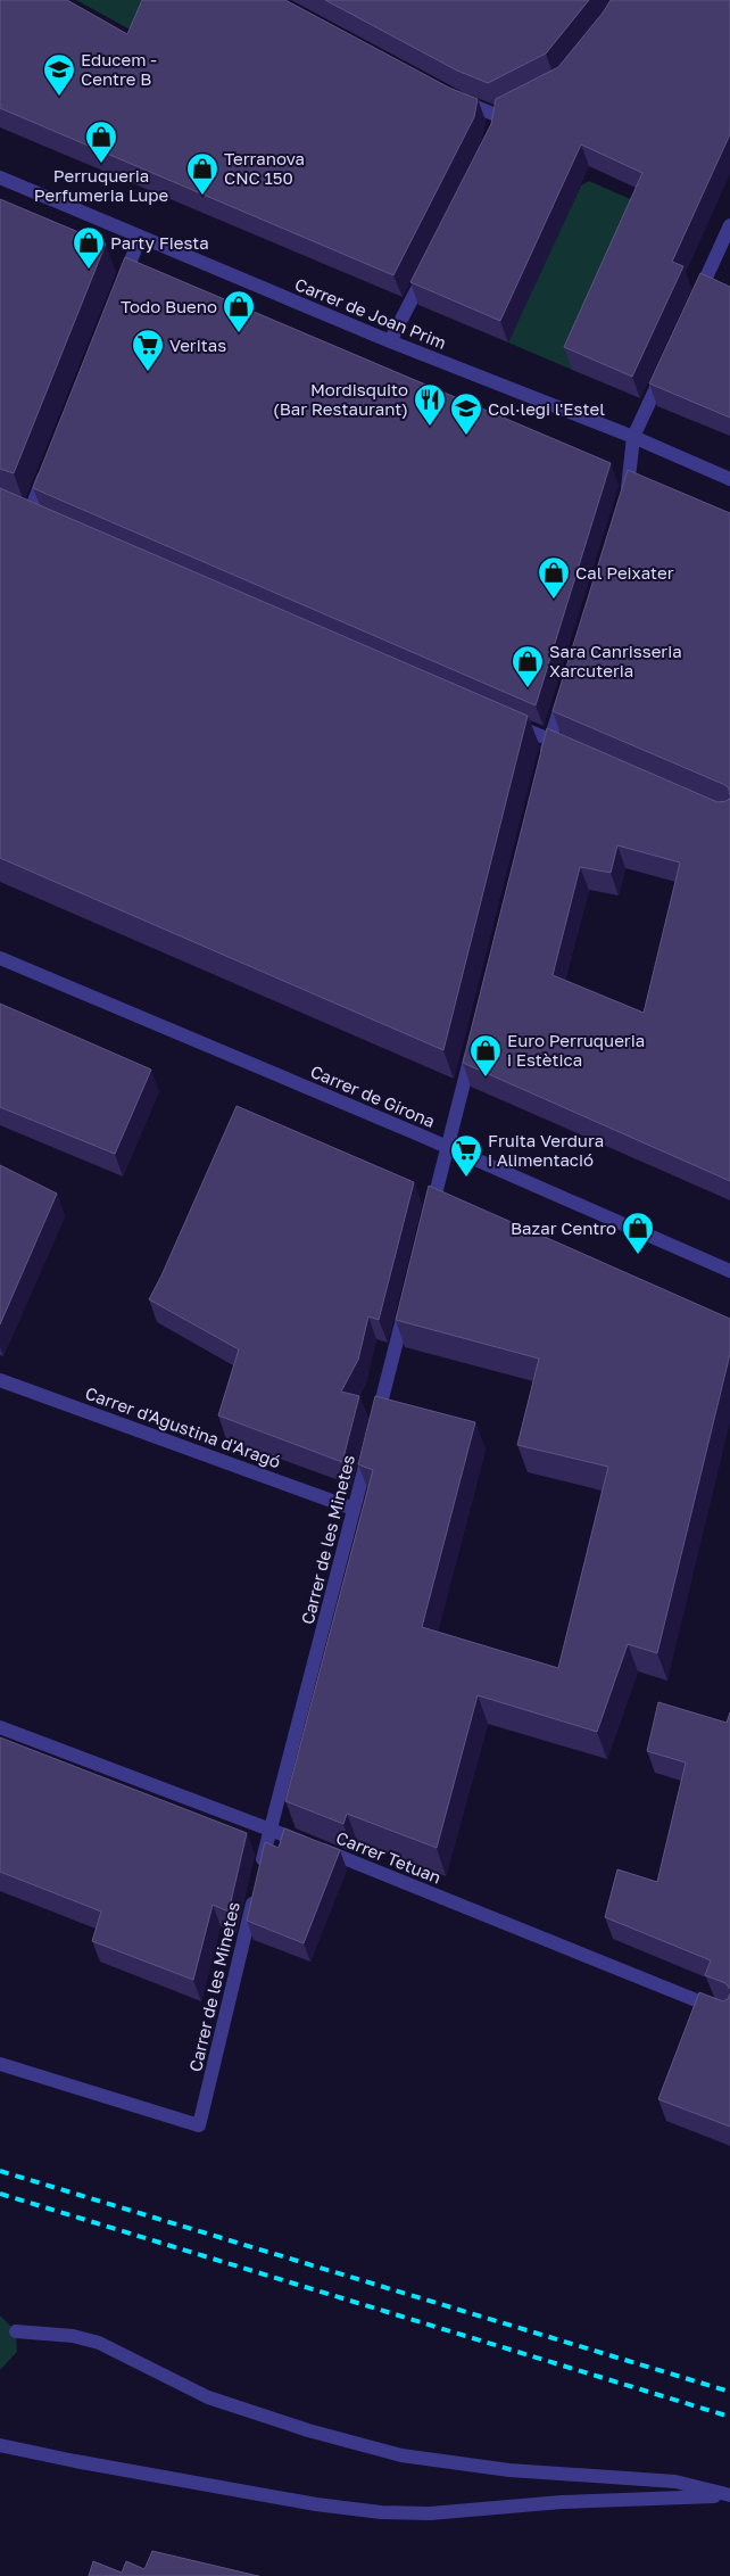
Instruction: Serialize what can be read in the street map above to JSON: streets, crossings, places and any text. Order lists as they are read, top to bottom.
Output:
{
  "streets": {
    "street": [
      "Carrer de Joan Prim",
      "Carrer de Girona",
      "Carrer d'Agustina d'Aragó",
      "Carrer de les Minetes",
      "Carrer Tetuan"
    ]
  },
  "crossings": [
    ["Carrer d'Agustina d'Aragó", "Carrer de les Minetes"],
    ["Carrer de les Minetes", "Carrer Tetuan"]
  ],
  "places": {
    "school or university": ["Educem - Centre B", "Col·legi l'Estel"],
    "shop": [
      "Perruqueria Perfumeria Lupe",
      "Terranova CNC 150",
      "Party Fiesta",
      "Todo Bueno",
      "Cal Peixater",
      "Sara Canrisseria Xarcuteria",
      "Euro Perruqueria i Estètica",
      "Bazar Centro"
    ],
    "supermarket": ["Veritas", "Fruita Verdura i Alimentació"],
    "restaurant": ["Mordisquito (Bar Restaurant)"]
  }
}
